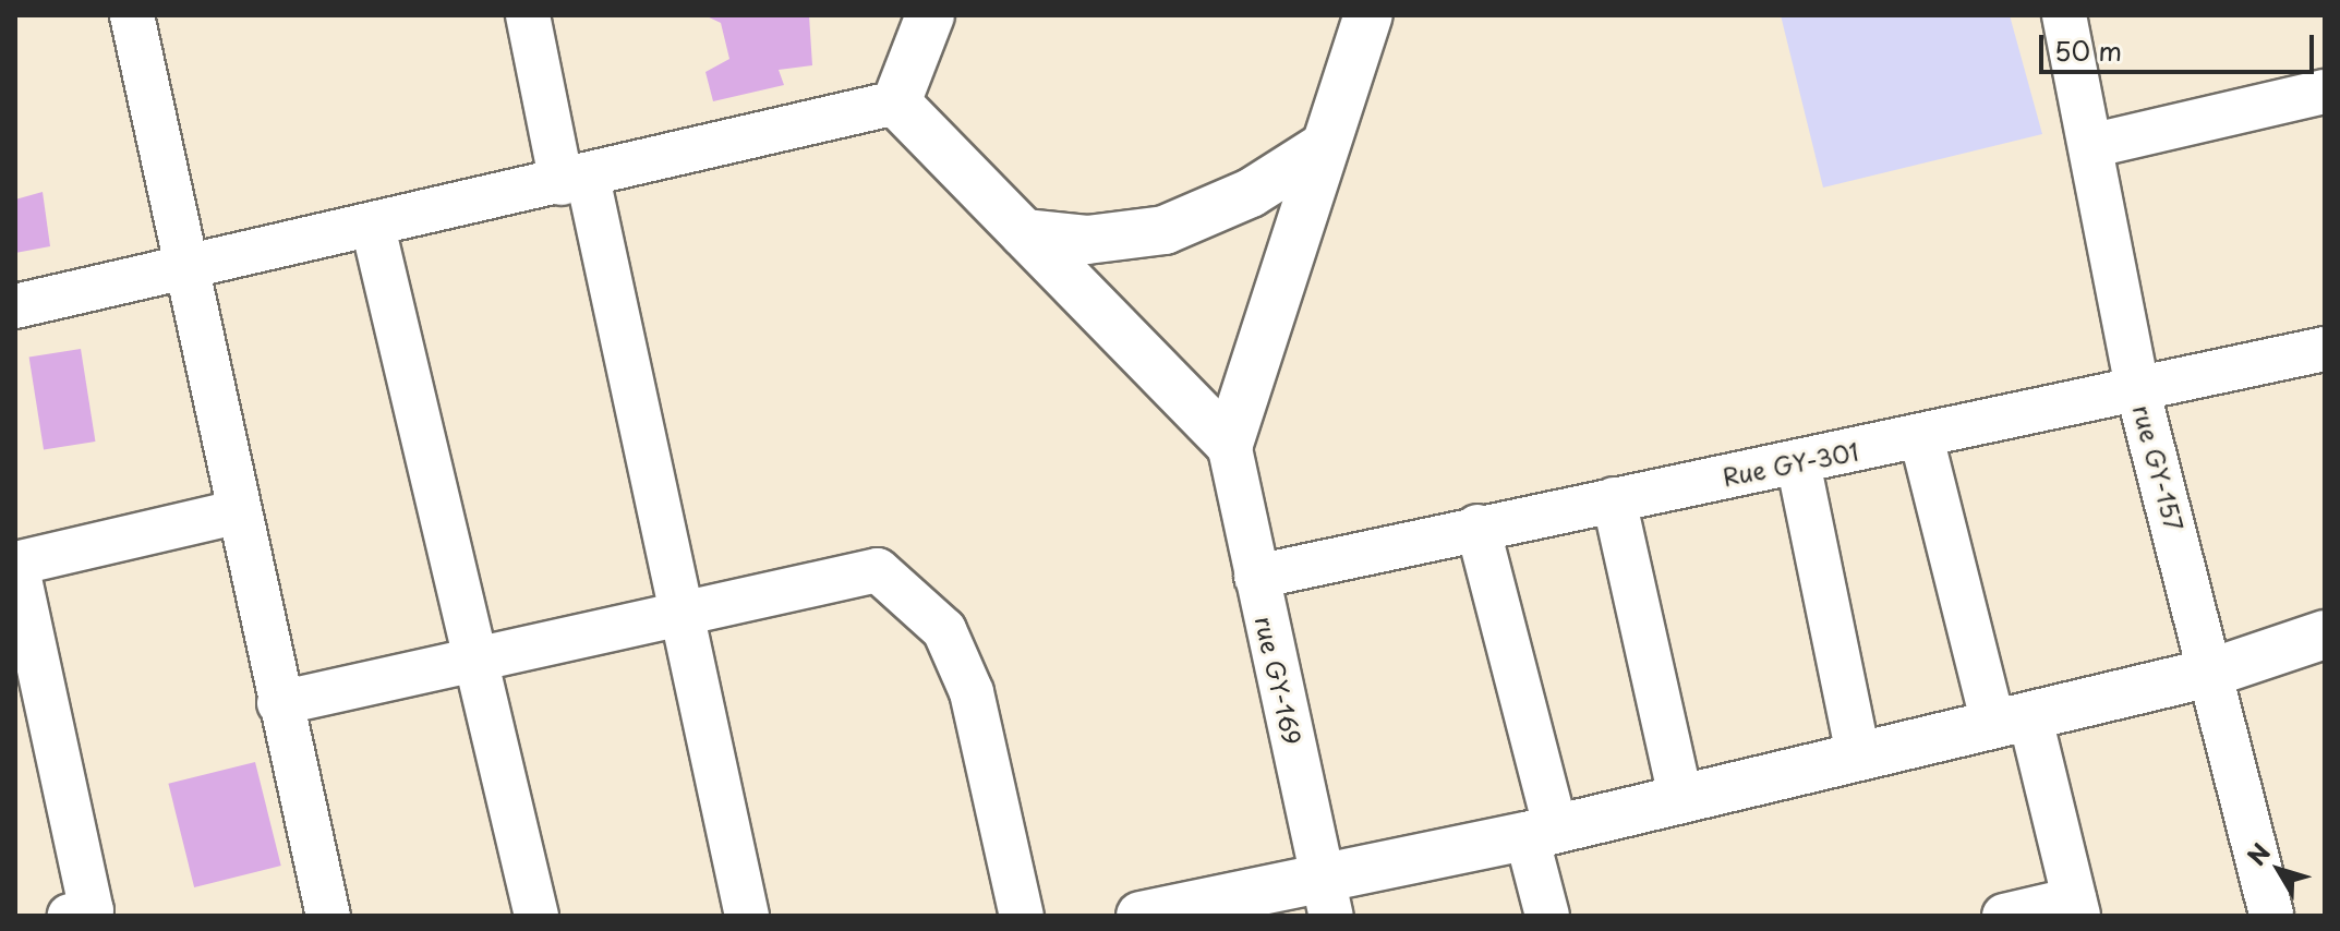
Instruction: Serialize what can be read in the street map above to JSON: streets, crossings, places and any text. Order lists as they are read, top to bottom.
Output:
{
  "streets": {
    "street": ["Rue GY-301", "rue GY-157", "rue GY-169"]
  },
  "crossings": [
    ["Rue GY-301", "rue GY-157"],
    ["Rue GY-301", "rue GY-169"]
  ],
  "scale_bar": "50 m",
  "north": "top left"
}
